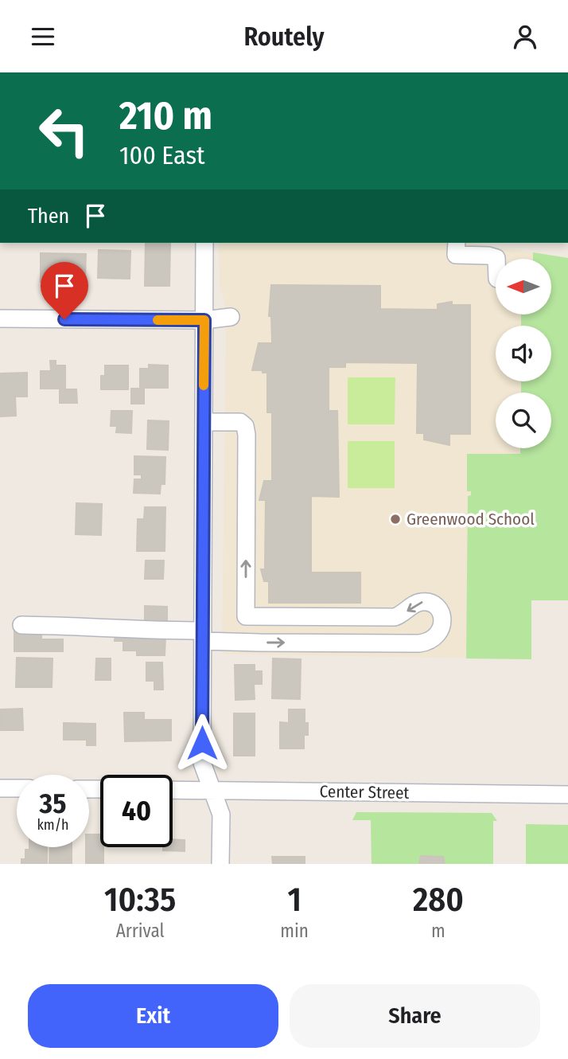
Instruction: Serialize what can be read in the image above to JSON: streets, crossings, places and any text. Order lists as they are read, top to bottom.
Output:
{
  "streets": {
    "street": ["Center Street"]
  },
  "places": ["Greenwood School"],
  "north": "left",
  "page": {
    "header": "Routely",
    "turn": ["210 m", "100 East"],
    "then": "Then",
    "speed": "35 km/h",
    "limit": "40",
    "eta": [
      "10:35",
      "Arrival",
      "1",
      "min",
      "280",
      "m"
    ],
    "buttons": ["Exit", "Share"]
  }
}
